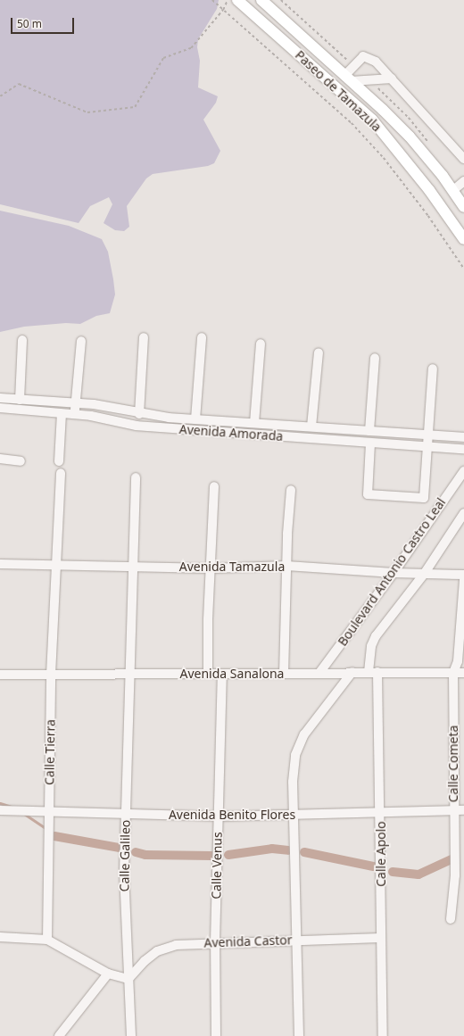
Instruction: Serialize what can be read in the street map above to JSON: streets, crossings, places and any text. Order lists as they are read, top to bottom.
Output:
{
  "streets": {
    "main road": ["Paseo de Tamazula"],
    "street": [
      "Avenida Amorada",
      "Avenida Tamazula",
      "Boulevard Antonio Castro Leal",
      "Avenida Sanalona",
      "Calle Tierra",
      "Calle Cometa",
      "Avenida Benito Flores",
      "Calle Apolo",
      "Calle Galileo",
      "Calle Venus",
      "Avenida Castor"
    ]
  },
  "crossings": [
    ["Avenida Tamazula", "Boulevard Antonio Castro Leal"],
    ["Avenida Tamazula", "Calle Tierra"],
    ["Avenida Tamazula", "Calle Galileo"],
    ["Boulevard Antonio Castro Leal", "Avenida Sanalona"],
    ["Boulevard Antonio Castro Leal", "Calle Apolo"],
    ["Avenida Sanalona", "Calle Tierra"],
    ["Avenida Sanalona", "Calle Cometa"],
    ["Avenida Sanalona", "Calle Apolo"],
    ["Avenida Sanalona", "Calle Galileo"],
    ["Avenida Sanalona", "Calle Venus"],
    ["Calle Tierra", "Avenida Benito Flores"],
    ["Calle Cometa", "Avenida Benito Flores"],
    ["Avenida Benito Flores", "Calle Apolo"],
    ["Avenida Benito Flores", "Calle Galileo"],
    ["Avenida Benito Flores", "Calle Venus"],
    ["Calle Apolo", "Avenida Castor"],
    ["Calle Galileo", "Avenida Castor"],
    ["Calle Venus", "Avenida Castor"]
  ],
  "scale_bar": "50 m"
}
